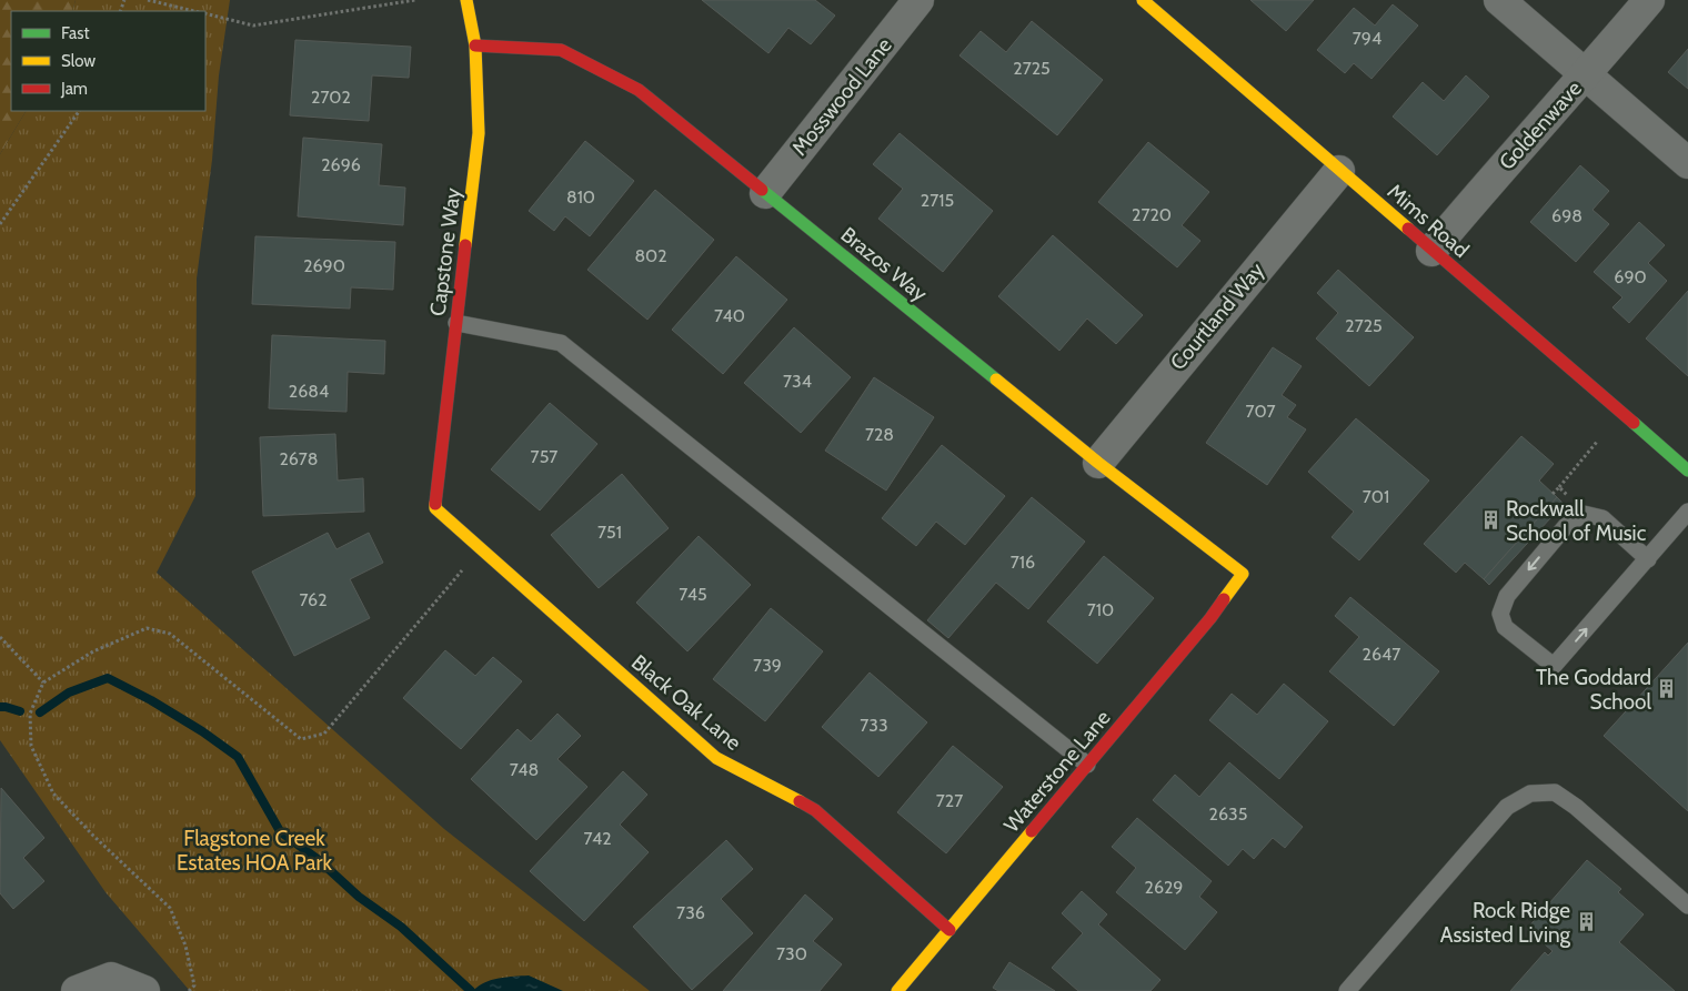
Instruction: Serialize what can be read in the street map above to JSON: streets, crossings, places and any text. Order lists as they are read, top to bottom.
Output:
{
  "streets": {
    "street": [
      "Mosswood Lane",
      "Goldenwave",
      "Mims Road",
      "Capstone Way",
      "Brazos Way",
      "Courtland Way",
      "Black Oak Lane",
      "Waterstone Lane"
    ]
  },
  "crossings": [
    ["Mosswood Lane", "Brazos Way"],
    ["Goldenwave", "Mims Road"],
    ["Mims Road", "Courtland Way"],
    ["Capstone Way", "Brazos Way"],
    ["Capstone Way", "Black Oak Lane"],
    ["Brazos Way", "Courtland Way"],
    ["Brazos Way", "Waterstone Lane"],
    ["Black Oak Lane", "Waterstone Lane"]
  ],
  "parks": ["Flagstone Creek Estates HOA Park"],
  "places": {
    "building": ["Rockwall School of Music", "The Goddard School", "Rock Ridge Assisted Living"]
  },
  "house_numbers": [
    "794",
    "2725",
    "2702",
    "2696",
    "810",
    "2715",
    "2720",
    "698",
    "802",
    "2690",
    "690",
    "740",
    "2725",
    "734",
    "2684",
    "707",
    "728",
    "757",
    "2678",
    "701",
    "751",
    "716",
    "745",
    "762",
    "710",
    "2647",
    "739",
    "733",
    "748",
    "727",
    "2635",
    "742",
    "2629",
    "736",
    "730"
  ],
  "legend": ["Fast", "Slow", "Jam"]
}
